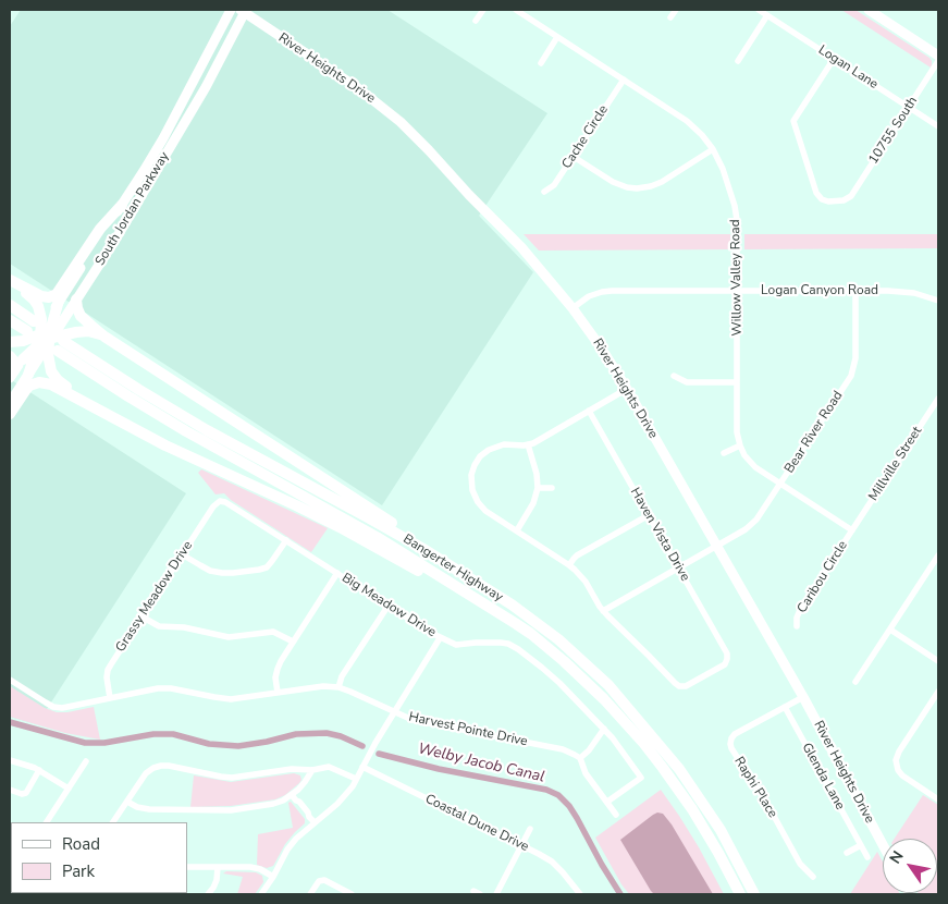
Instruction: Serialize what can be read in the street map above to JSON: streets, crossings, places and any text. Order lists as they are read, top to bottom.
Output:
{
  "streets": {
    "highway": ["Bangerter Highway"],
    "street": [
      "Logan Lane",
      "River Heights Drive",
      "10755 South",
      "Cache Circle",
      "South Jordan Parkway",
      "Willow Valley Road",
      "Logan Canyon Road",
      "Bear River Road",
      "Millville Street",
      "Haven Vista Drive",
      "Caribou Circle",
      "Grassy Meadow Drive",
      "Big Meadow Drive",
      "Harvest Pointe Drive",
      "Glenda Lane",
      "Raphi Place",
      "Coastal Dune Drive"
    ]
  },
  "crossings": [
    ["Logan Lane", "10755 South"],
    ["River Heights Drive", "South Jordan Parkway"],
    ["River Heights Drive", "Logan Canyon Road"],
    ["River Heights Drive", "Bear River Road"],
    ["River Heights Drive", "Raphi Place"],
    ["Cache Circle", "Willow Valley Road"],
    ["South Jordan Parkway", "Bangerter Highway"],
    ["Willow Valley Road", "Logan Canyon Road"],
    ["Logan Canyon Road", "Bear River Road"],
    ["Bear River Road", "Haven Vista Drive"],
    ["Millville Street", "Caribou Circle"],
    ["Grassy Meadow Drive", "Big Meadow Drive"],
    ["Grassy Meadow Drive", "Harvest Pointe Drive"],
    ["Glenda Lane", "Raphi Place"]
  ],
  "water": ["Welby Jacob Canal"],
  "legend": ["Road", "Park"],
  "north": "top left"
}
